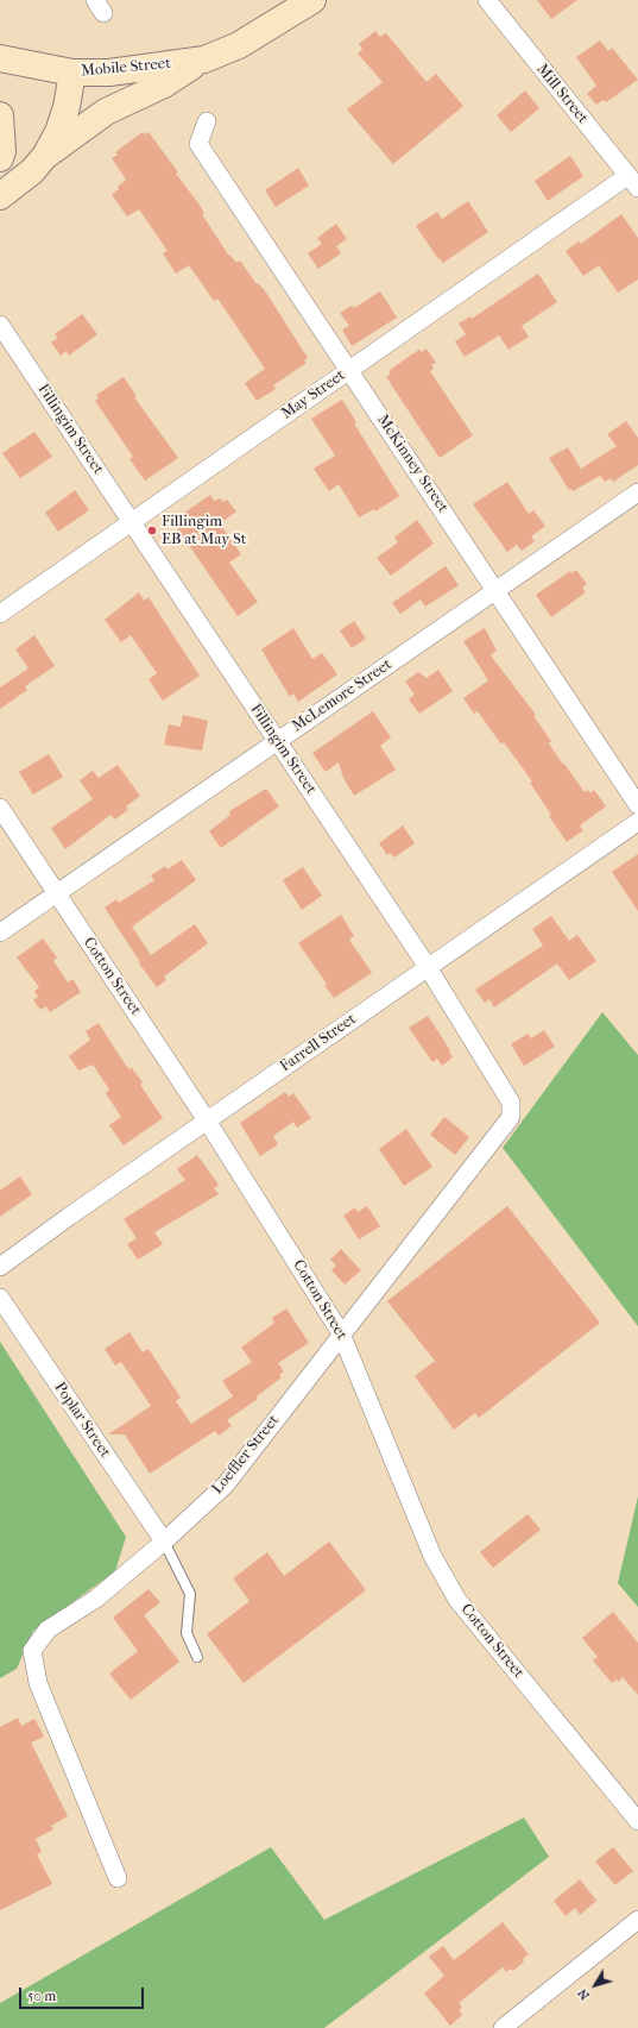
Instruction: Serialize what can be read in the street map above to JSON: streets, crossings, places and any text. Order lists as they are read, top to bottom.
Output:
{
  "streets": {
    "street": [
      "Mobile Street",
      "Mill Street",
      "May Street",
      "Fillingim Street",
      "McKinney Street",
      "McLemore Street",
      "Cotton Street",
      "Farrell Street",
      "Poplar Street",
      "Loeffler Street"
    ]
  },
  "crossings": [
    ["Mill Street", "May Street"],
    ["May Street", "Fillingim Street"],
    ["May Street", "McKinney Street"],
    ["Fillingim Street", "McLemore Street"],
    ["Fillingim Street", "Farrell Street"],
    ["Fillingim Street", "Loeffler Street"],
    ["McKinney Street", "McLemore Street"],
    ["McLemore Street", "Cotton Street"],
    ["Cotton Street", "Farrell Street"],
    ["Cotton Street", "Loeffler Street"],
    ["Poplar Street", "Loeffler Street"]
  ],
  "places": ["Fillingim EB at May St"],
  "scale_bar": "50 m",
  "north": "bottom left"
}
